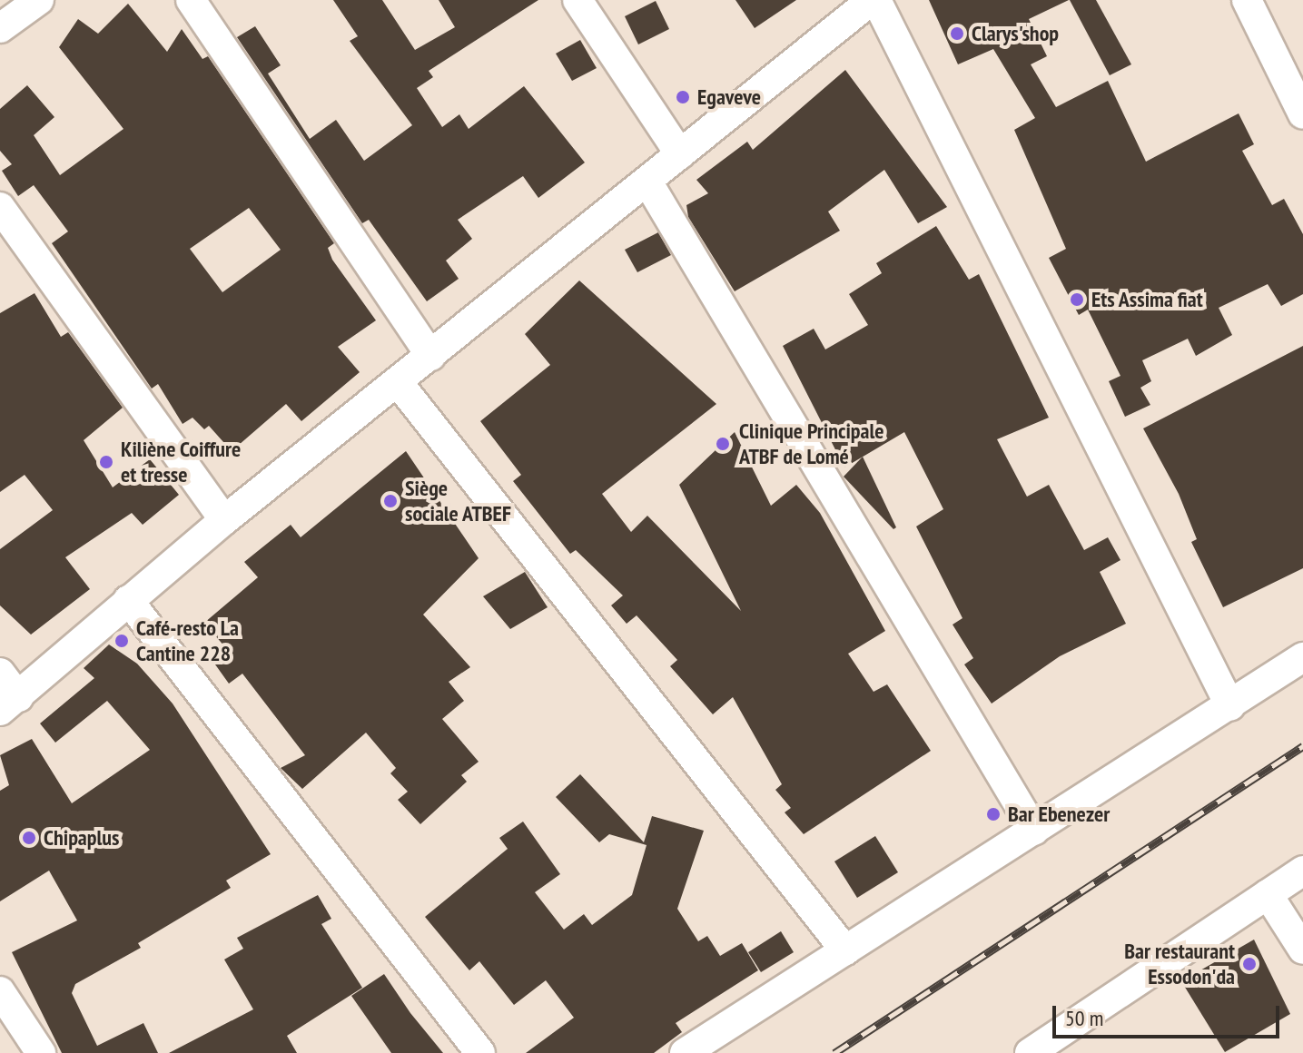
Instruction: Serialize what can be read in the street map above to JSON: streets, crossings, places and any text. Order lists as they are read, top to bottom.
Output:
{
  "places": [
    "Clarys'shop",
    "Egaveve",
    "Ets Assima fiat",
    "Clinique Principale ATBF de Lomé",
    "Kiliène Coiffure et tresse",
    "Siège sociale ATBEF",
    "Café-resto La Cantine 228",
    "Bar Ebenezer",
    "Chipaplus",
    "Bar restaurant Essodon'da"
  ],
  "scale_bar": "50 m"
}
